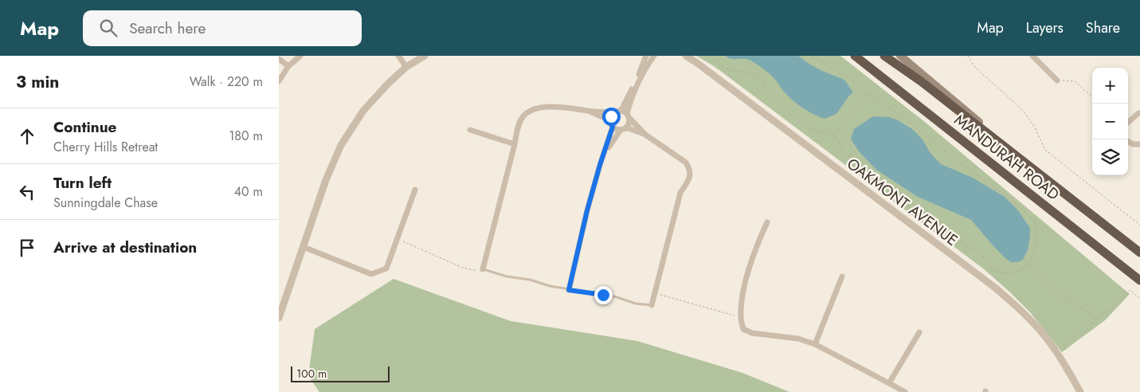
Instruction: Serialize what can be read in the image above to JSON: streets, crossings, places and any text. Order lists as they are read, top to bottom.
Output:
{
  "streets": {
    "highway": ["MANDURAH ROAD"],
    "street": ["OAKMONT AVENUE"]
  },
  "scale_bar": "100 m",
  "page": {
    "header": "Map",
    "search": "Search here",
    "nav": ["Map", "Layers", "Share"],
    "heading": ["3 min", "Walk · 220 m"],
    "map_buttons": ["+", "−"],
    "list": [
      ["Continue", "Cherry Hills Retreat", "180 m"],
      ["Turn left", "Sunningdale Chase", "40 m"],
      "Arrive at destination"
    ],
    "scale": "100 m"
  }
}
